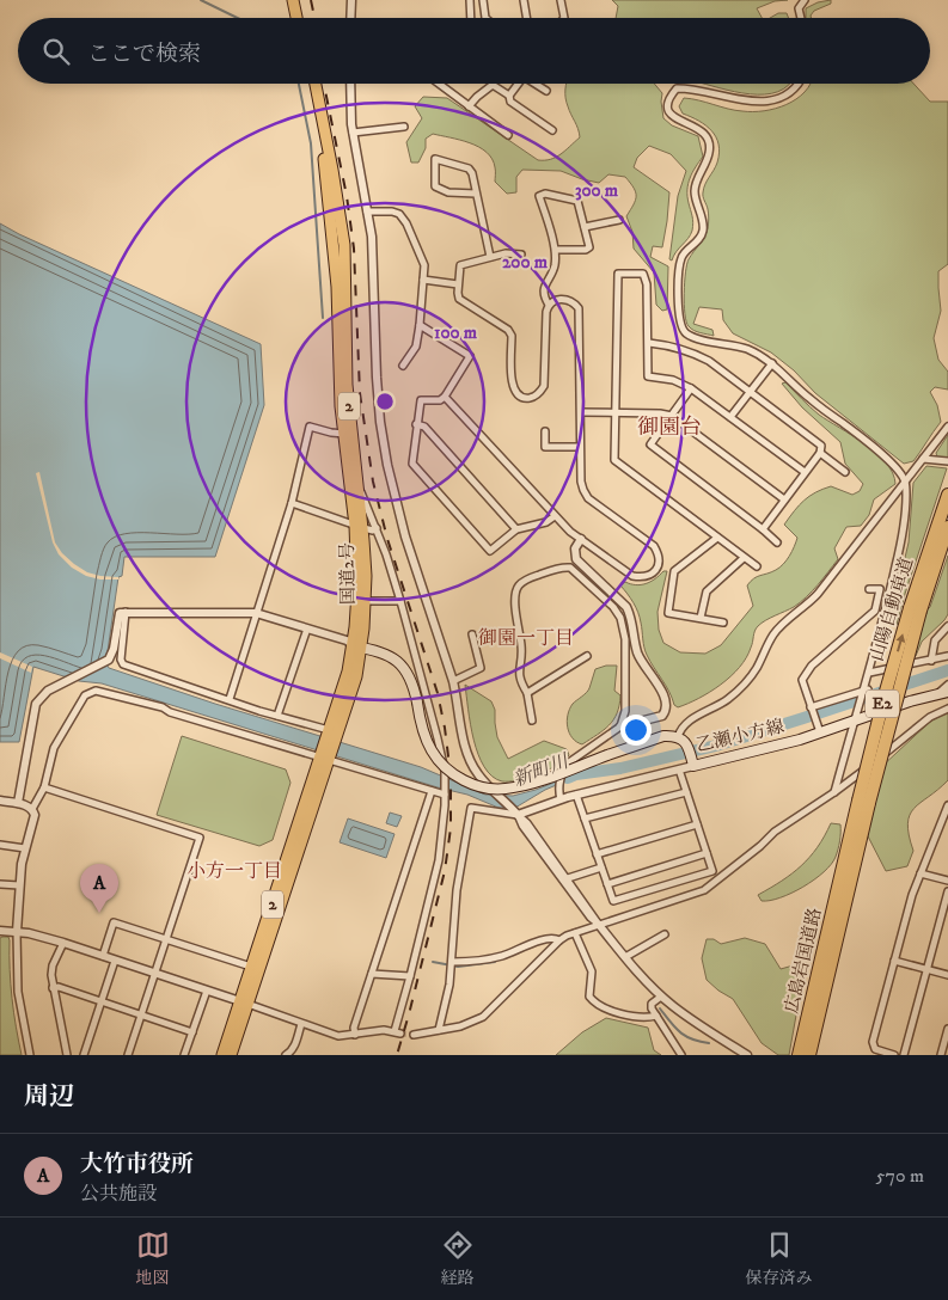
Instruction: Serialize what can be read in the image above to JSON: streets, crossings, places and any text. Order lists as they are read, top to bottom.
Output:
{
  "streets": {
    "highway": [
      "2",
      "国道2号",
      "山陽自動車道",
      "E2",
      "広島岩国道路"
    ],
    "main road": ["乙瀬小方線"]
  },
  "crossings": [
    ["国道2号", "乙瀬小方線"],
    ["山陽自動車道", "広島岩国道路"]
  ],
  "districts": ["御園台", "御園一丁目", "小方一丁目"],
  "water": ["新町川"],
  "page": {
    "search": "ここで検索",
    "pins": "A",
    "heading": "周辺",
    "list": [
      {
        "mark": "A",
        "name": "大竹市役所",
        "note": "公共施設",
        "value": "570 m"
      }
    ],
    "nav": ["地図", "経路", "保存済み"]
  },
  "rings": ["300 m", "200 m", "100 m"]
}
